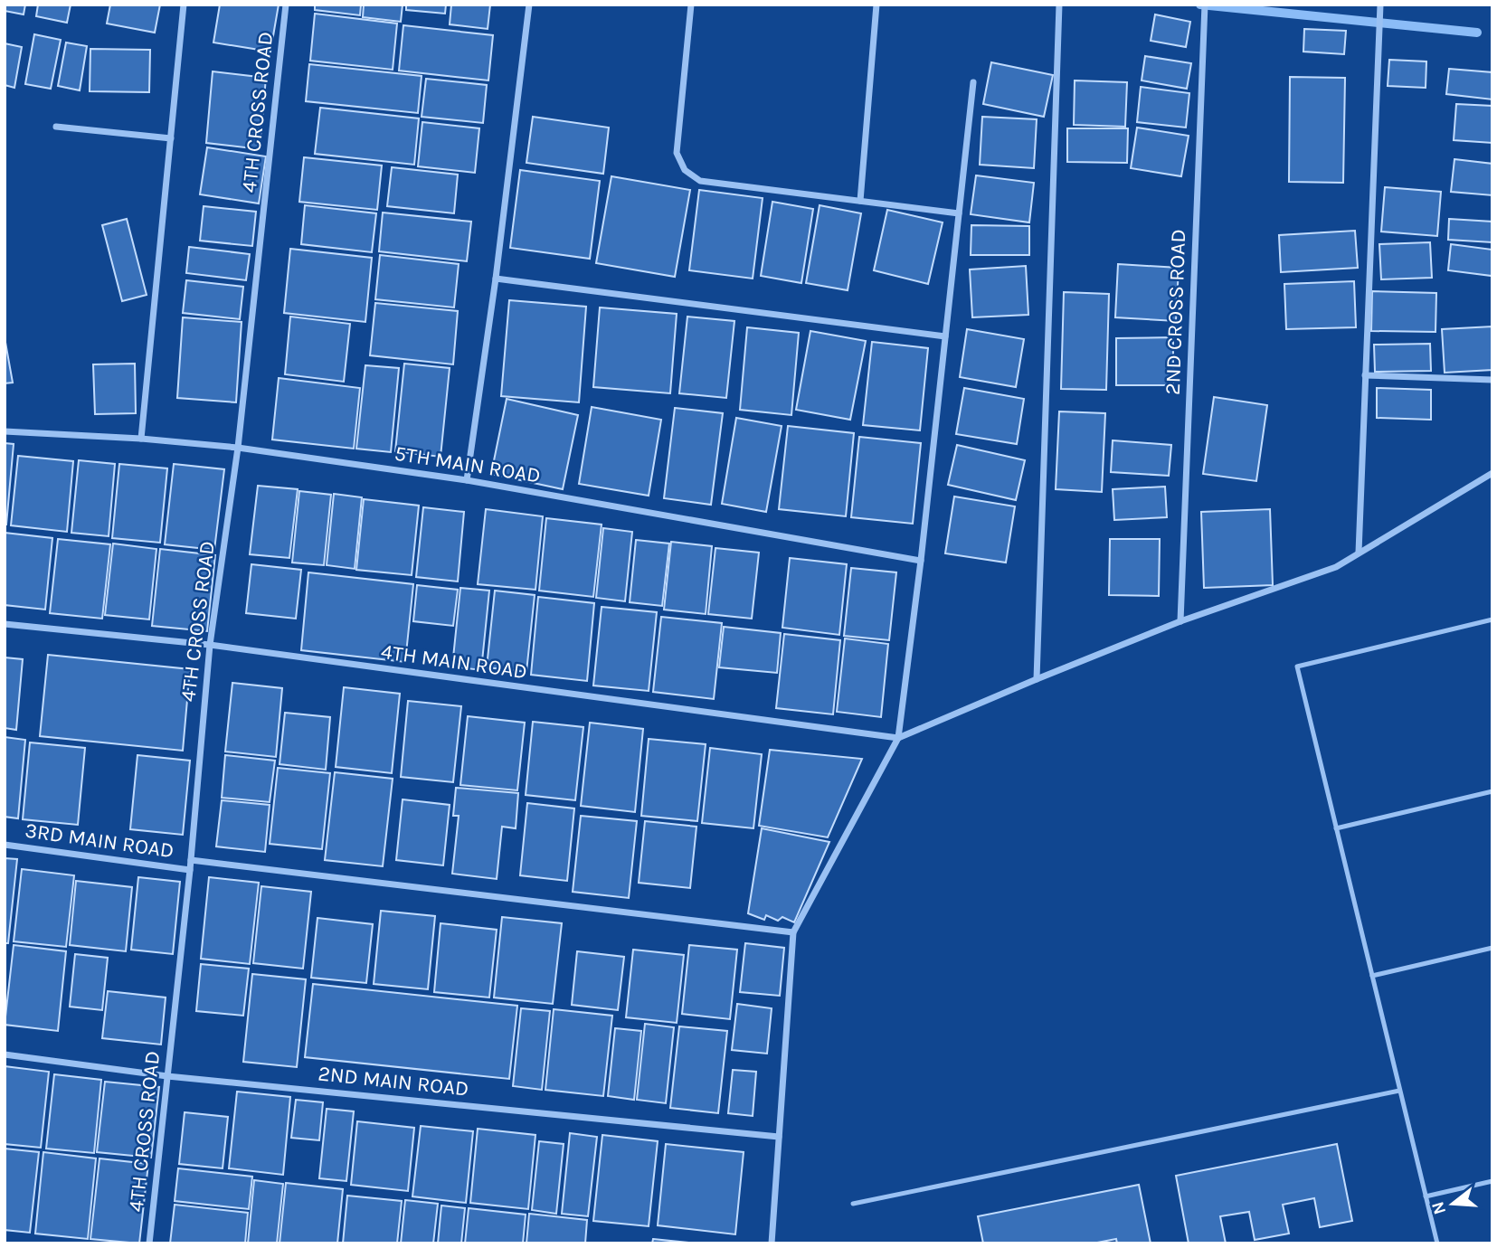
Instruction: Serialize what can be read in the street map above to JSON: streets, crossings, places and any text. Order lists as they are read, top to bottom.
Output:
{
  "streets": {
    "street": [
      "4TH CROSS ROAD",
      "2ND CROSS ROAD",
      "5TH MAIN ROAD",
      "4TH MAIN ROAD",
      "3RD MAIN ROAD",
      "2ND MAIN ROAD"
    ]
  },
  "crossings": [
    ["4TH CROSS ROAD", "5TH MAIN ROAD"],
    ["4TH CROSS ROAD", "4TH MAIN ROAD"],
    ["4TH CROSS ROAD", "3RD MAIN ROAD"],
    ["4TH CROSS ROAD", "2ND MAIN ROAD"]
  ],
  "north": "left"
}
